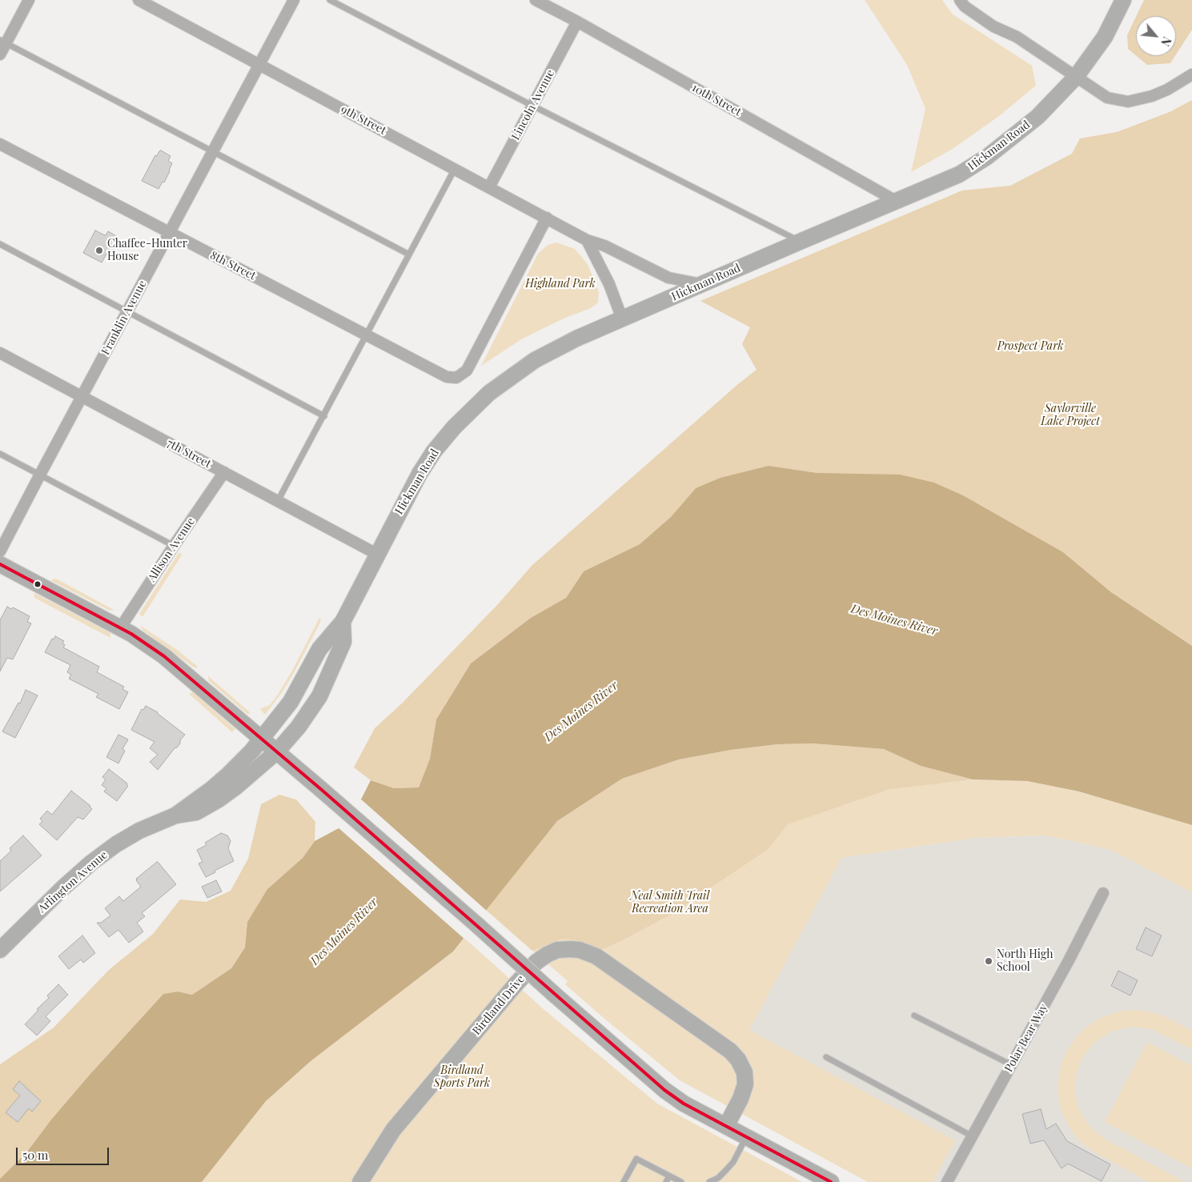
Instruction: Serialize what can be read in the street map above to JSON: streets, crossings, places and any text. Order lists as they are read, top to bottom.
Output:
{
  "streets": {
    "main road": ["Hickman Road", "Arlington Avenue", "Birdland Drive"],
    "street": [
      "10th Street",
      "Lincoln Avenue",
      "9th Street",
      "8th Street",
      "Franklin Avenue",
      "7th Street",
      "Allison Avenue",
      "Polar Bear Way"
    ]
  },
  "crossings": [
    ["10th Street", "Lincoln Avenue"],
    ["10th Street", "Hickman Road"],
    ["Lincoln Avenue", "9th Street"],
    ["9th Street", "Hickman Road"],
    ["9th Street", "8th Street"],
    ["9th Street", "Franklin Avenue"],
    ["Hickman Road", "7th Street"],
    ["Hickman Road", "Arlington Avenue"],
    ["8th Street", "Franklin Avenue"],
    ["Franklin Avenue", "7th Street"],
    ["7th Street", "Allison Avenue"]
  ],
  "water": ["Des Moines River"],
  "parks": [
    "Highland Park",
    "Prospect Park",
    "Saylorville Lake Project",
    "Neal Smith Trail Recreation Area",
    "Birdland Sports Park"
  ],
  "places": ["Chaffee-Hunter House", "North High School"],
  "scale_bar": "50 m",
  "north": "bottom right"
}
